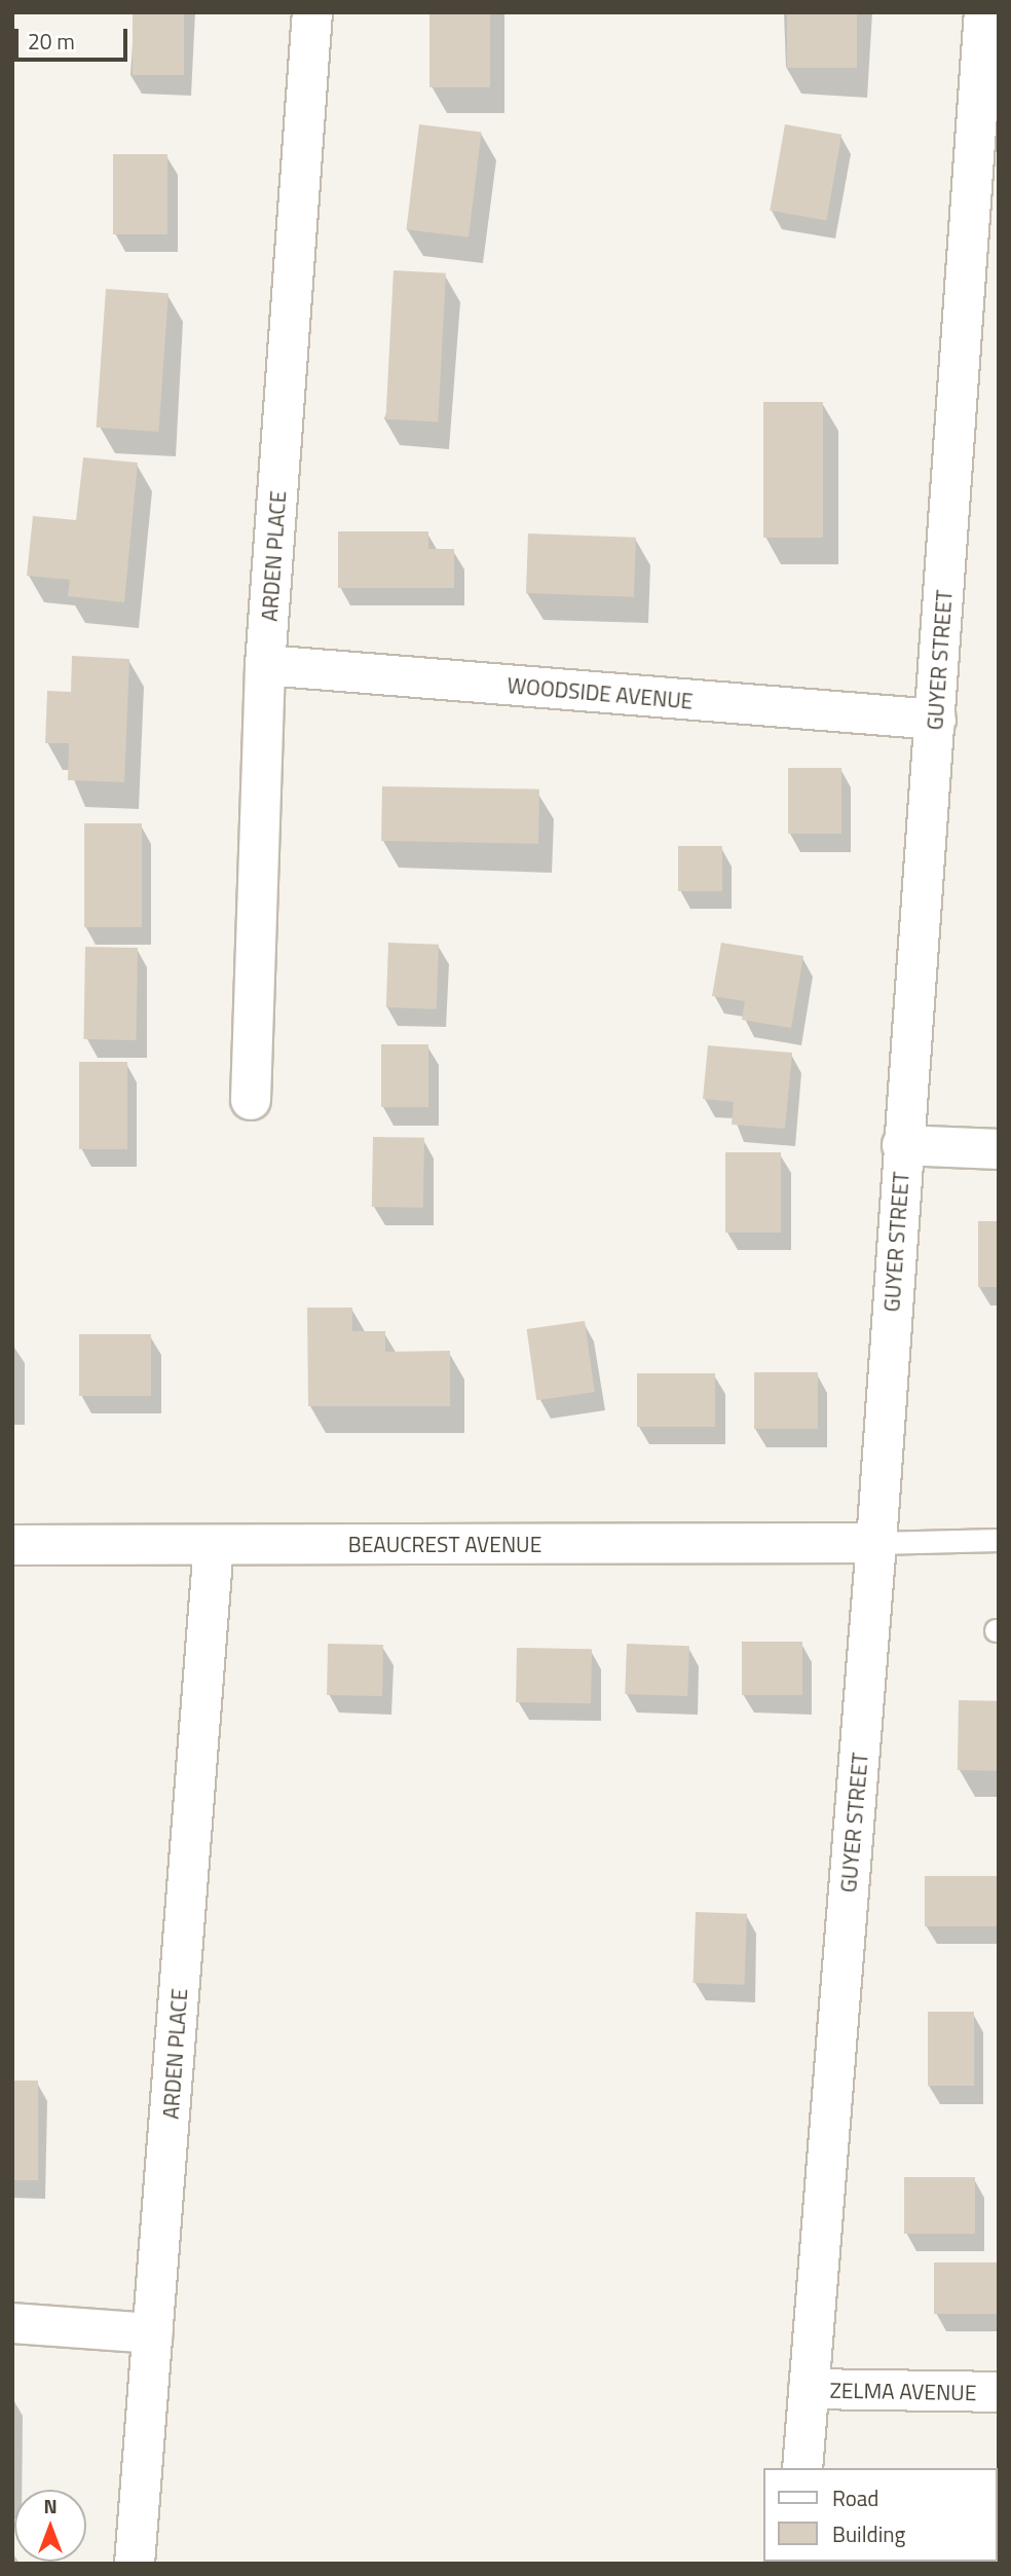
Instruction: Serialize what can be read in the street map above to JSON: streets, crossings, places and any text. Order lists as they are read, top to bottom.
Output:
{
  "streets": {
    "street": [
      "ARDEN PLACE",
      "GUYER STREET",
      "WOODSIDE AVENUE",
      "BEAUCREST AVENUE",
      "ZELMA AVENUE"
    ]
  },
  "crossings": [
    ["ARDEN PLACE", "WOODSIDE AVENUE"],
    ["ARDEN PLACE", "BEAUCREST AVENUE"],
    ["GUYER STREET", "WOODSIDE AVENUE"],
    ["GUYER STREET", "BEAUCREST AVENUE"],
    ["GUYER STREET", "ZELMA AVENUE"]
  ],
  "legend": ["Road", "Building"],
  "scale_bar": "20 m",
  "north": "top"
}
